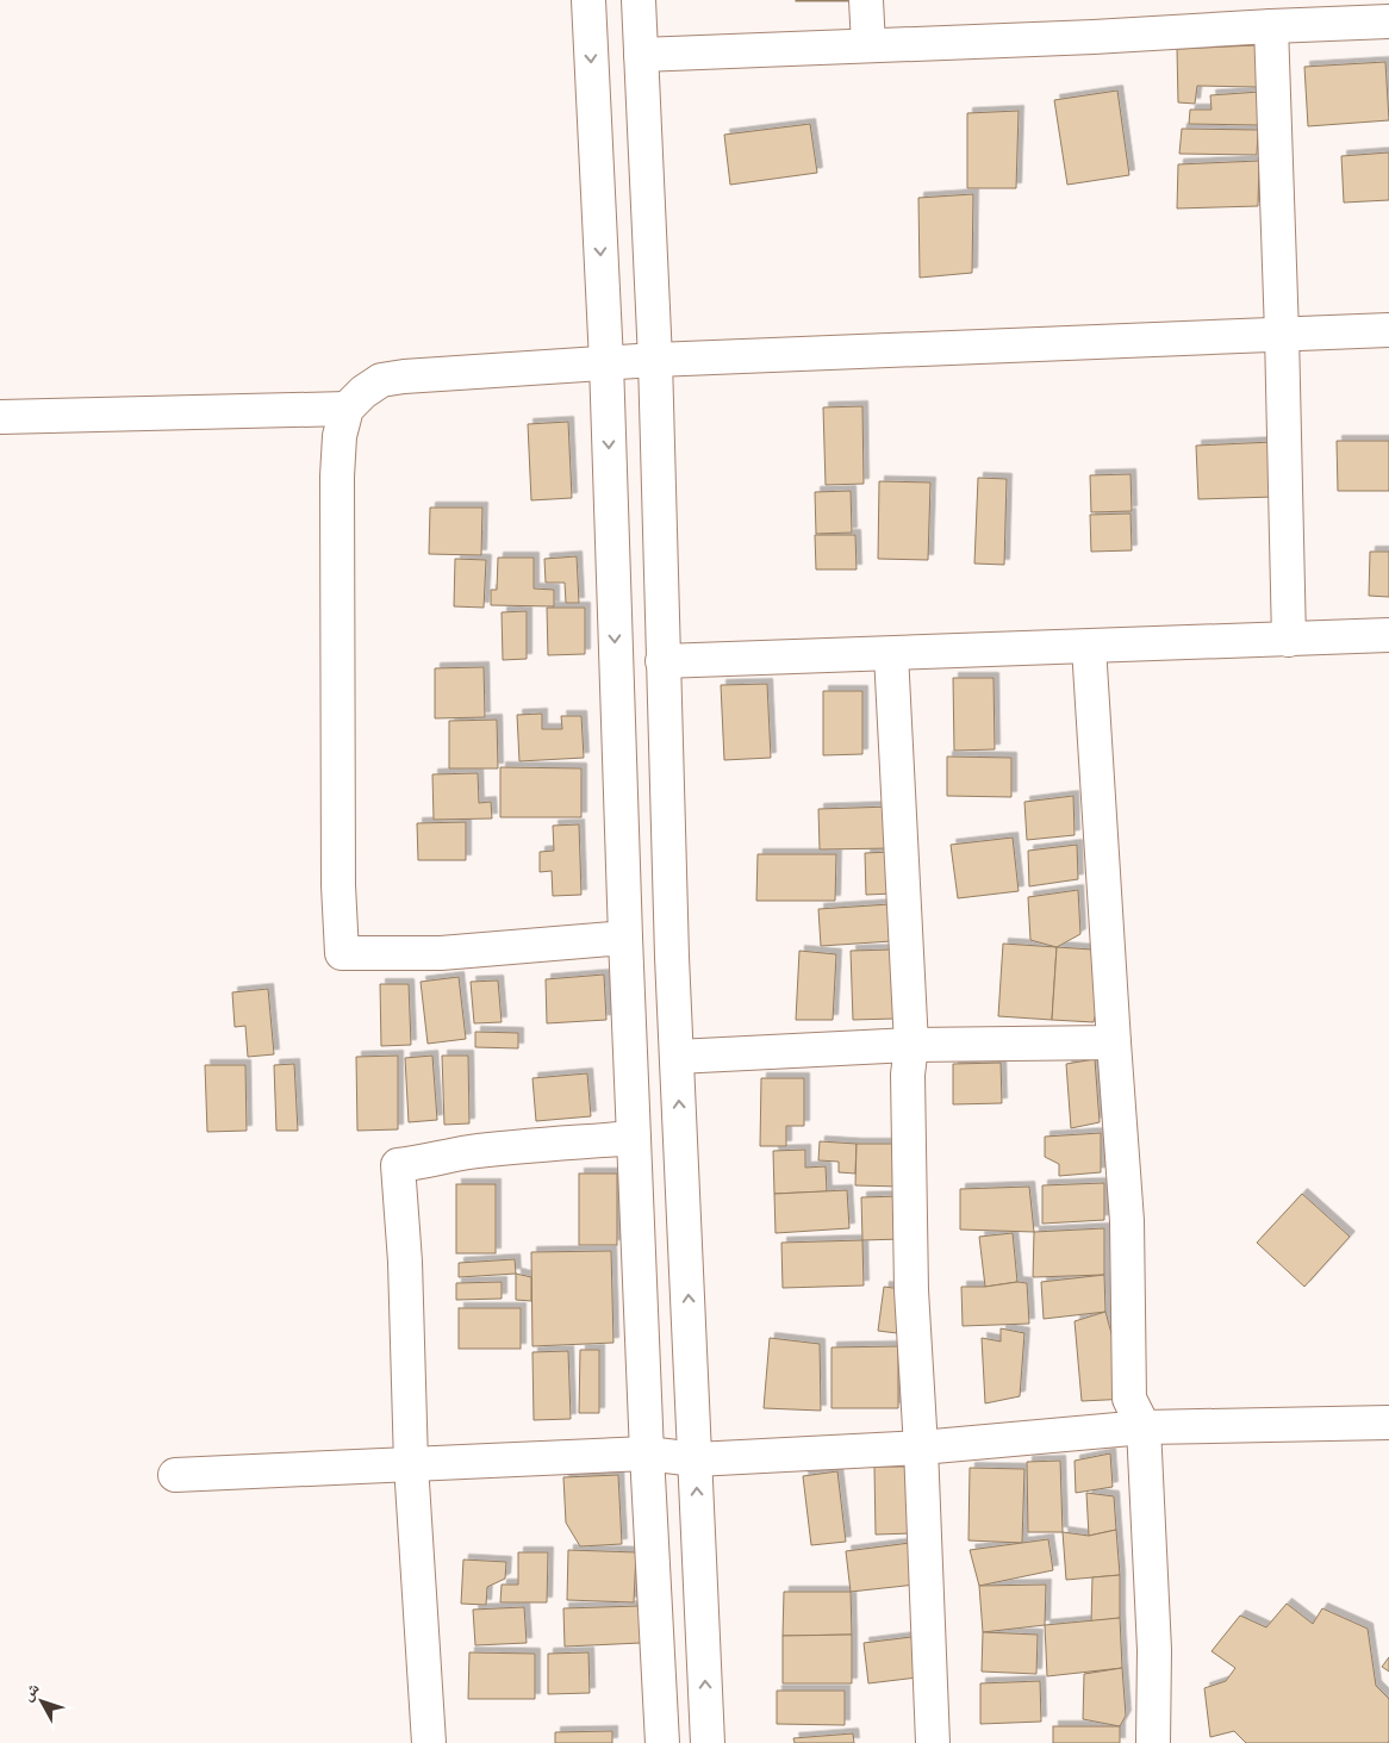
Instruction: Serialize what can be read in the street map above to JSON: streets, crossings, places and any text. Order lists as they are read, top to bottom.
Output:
{
  "north": "top left"
}
